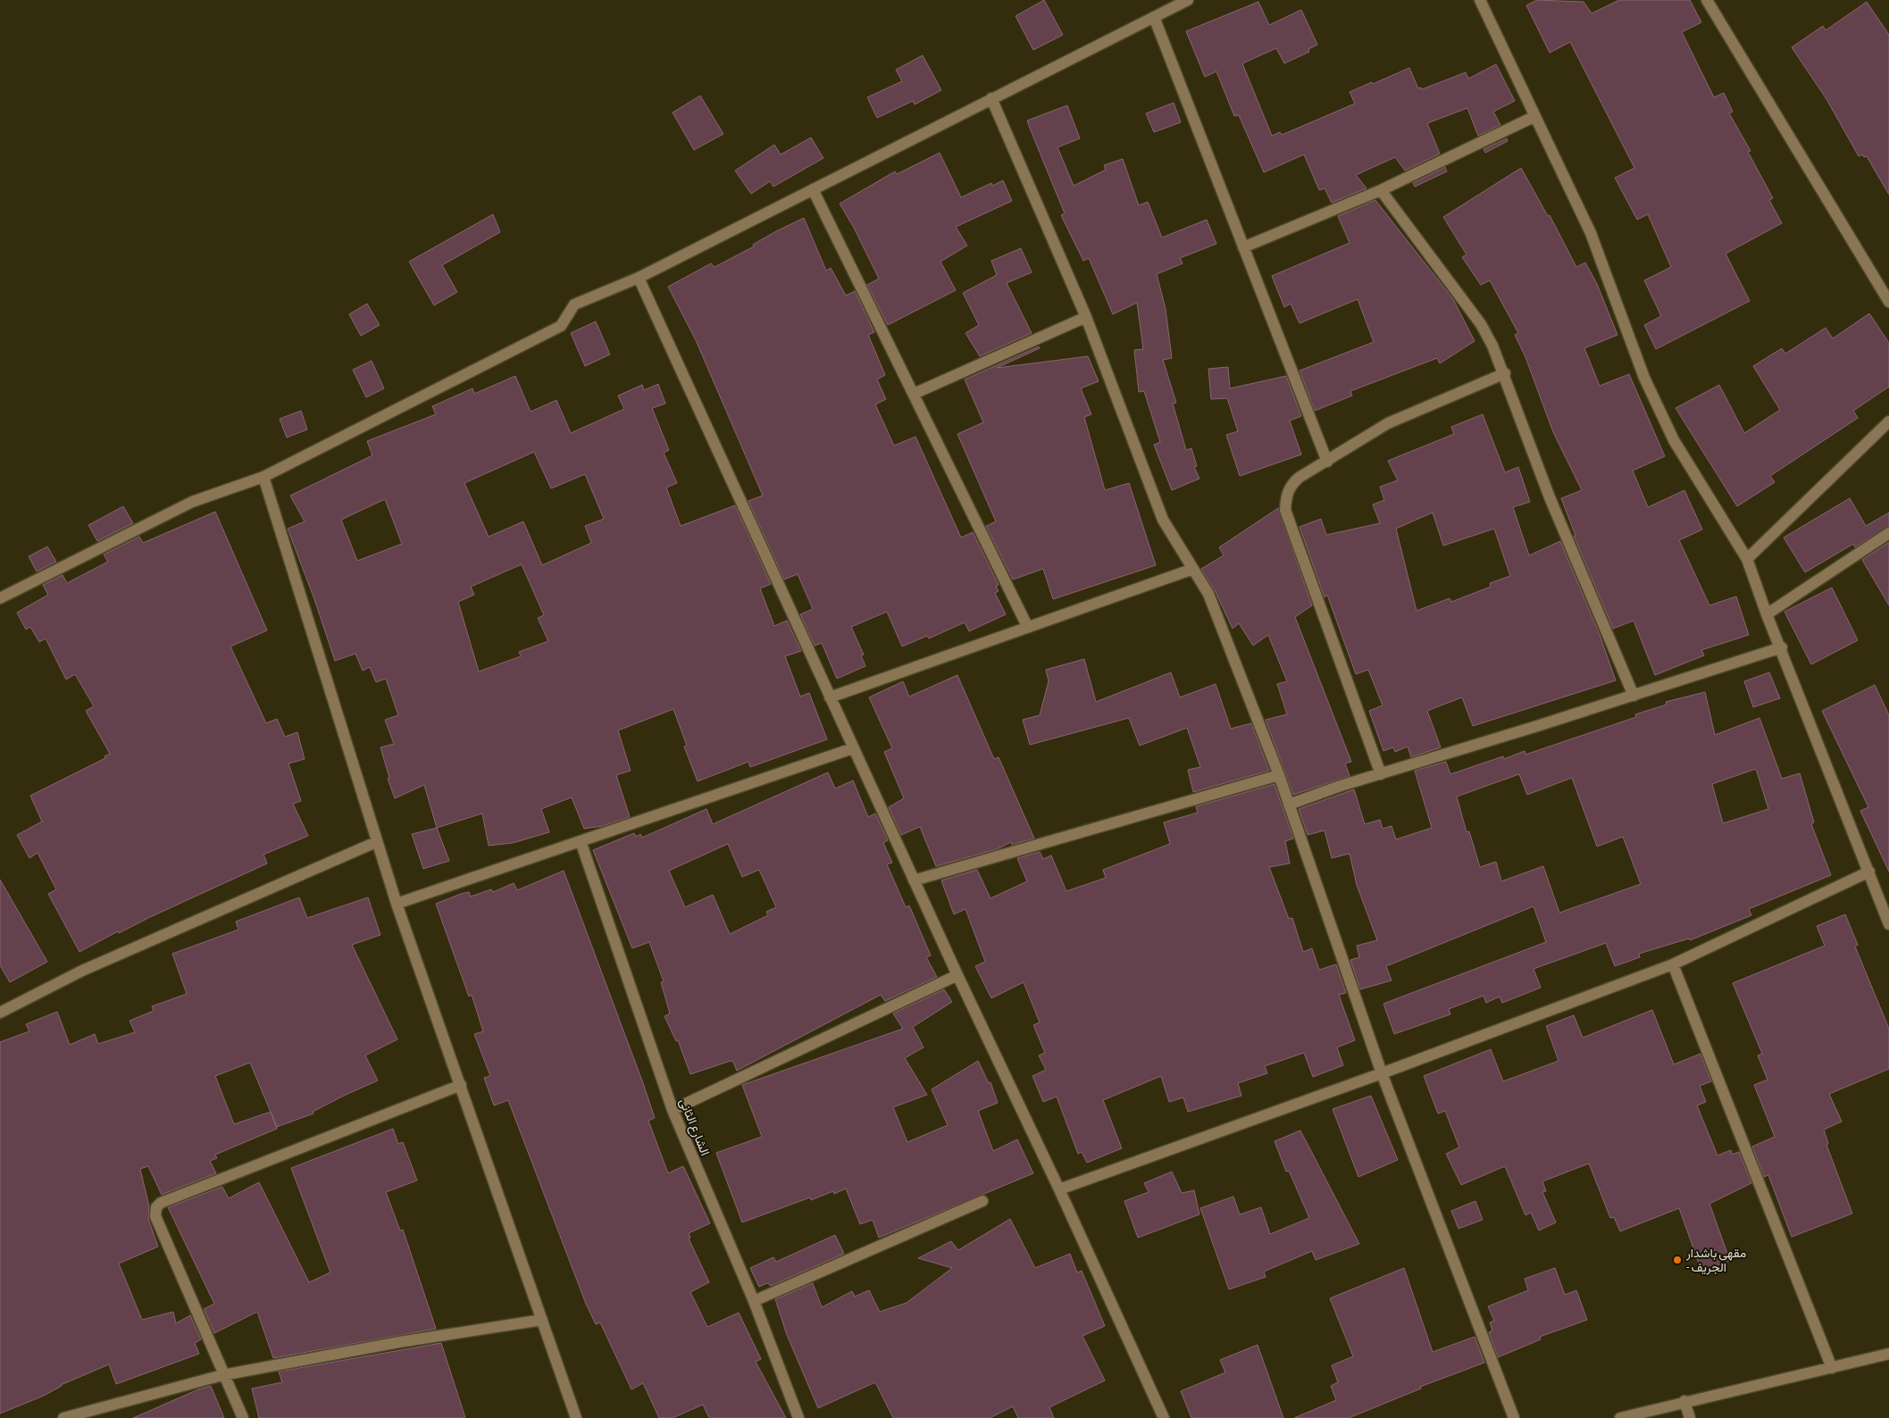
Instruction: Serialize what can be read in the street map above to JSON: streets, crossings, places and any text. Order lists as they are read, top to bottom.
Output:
{
  "streets": {
    "street": ["الشارع الثانى"]
  },
  "places": ["مقهى باشدار - الجريف"]
}
